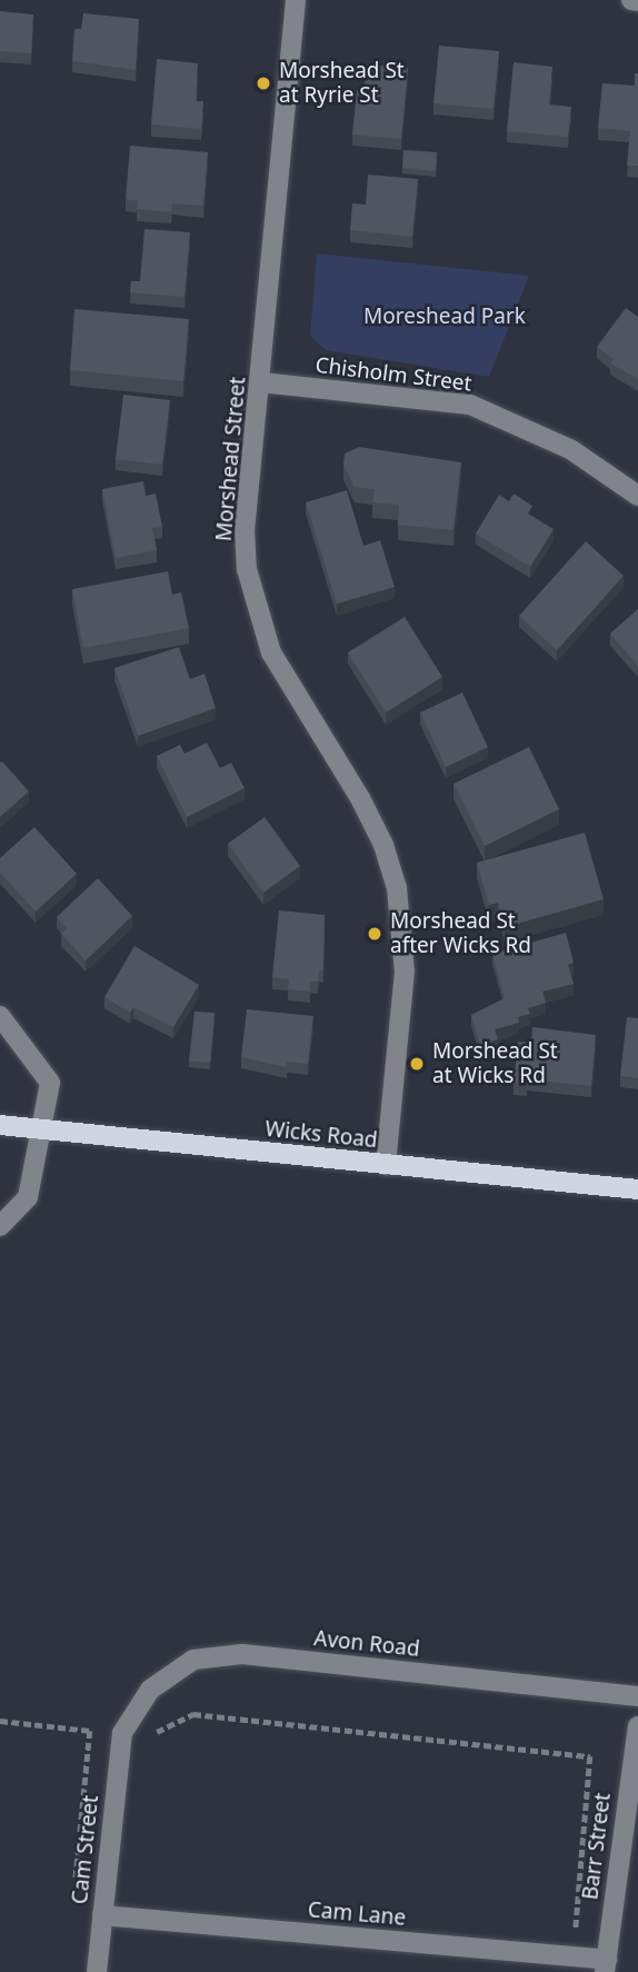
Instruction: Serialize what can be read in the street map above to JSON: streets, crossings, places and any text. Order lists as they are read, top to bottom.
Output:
{
  "streets": {
    "main road": ["Wicks Road"],
    "street": [
      "Chisholm Street",
      "Morshead Street",
      "Avon Road",
      "Barr Street",
      "Cam Street",
      "Cam Lane"
    ]
  },
  "crossings": [
    ["Chisholm Street", "Morshead Street"],
    ["Morshead Street", "Wicks Road"],
    ["Avon Road", "Cam Street"],
    ["Barr Street", "Cam Lane"],
    ["Cam Street", "Cam Lane"]
  ],
  "parks": ["Moreshead Park"],
  "places": ["Morshead St at Ryrie St", "Morshead St after Wicks Rd", "Morshead St at Wicks Rd"]
}
